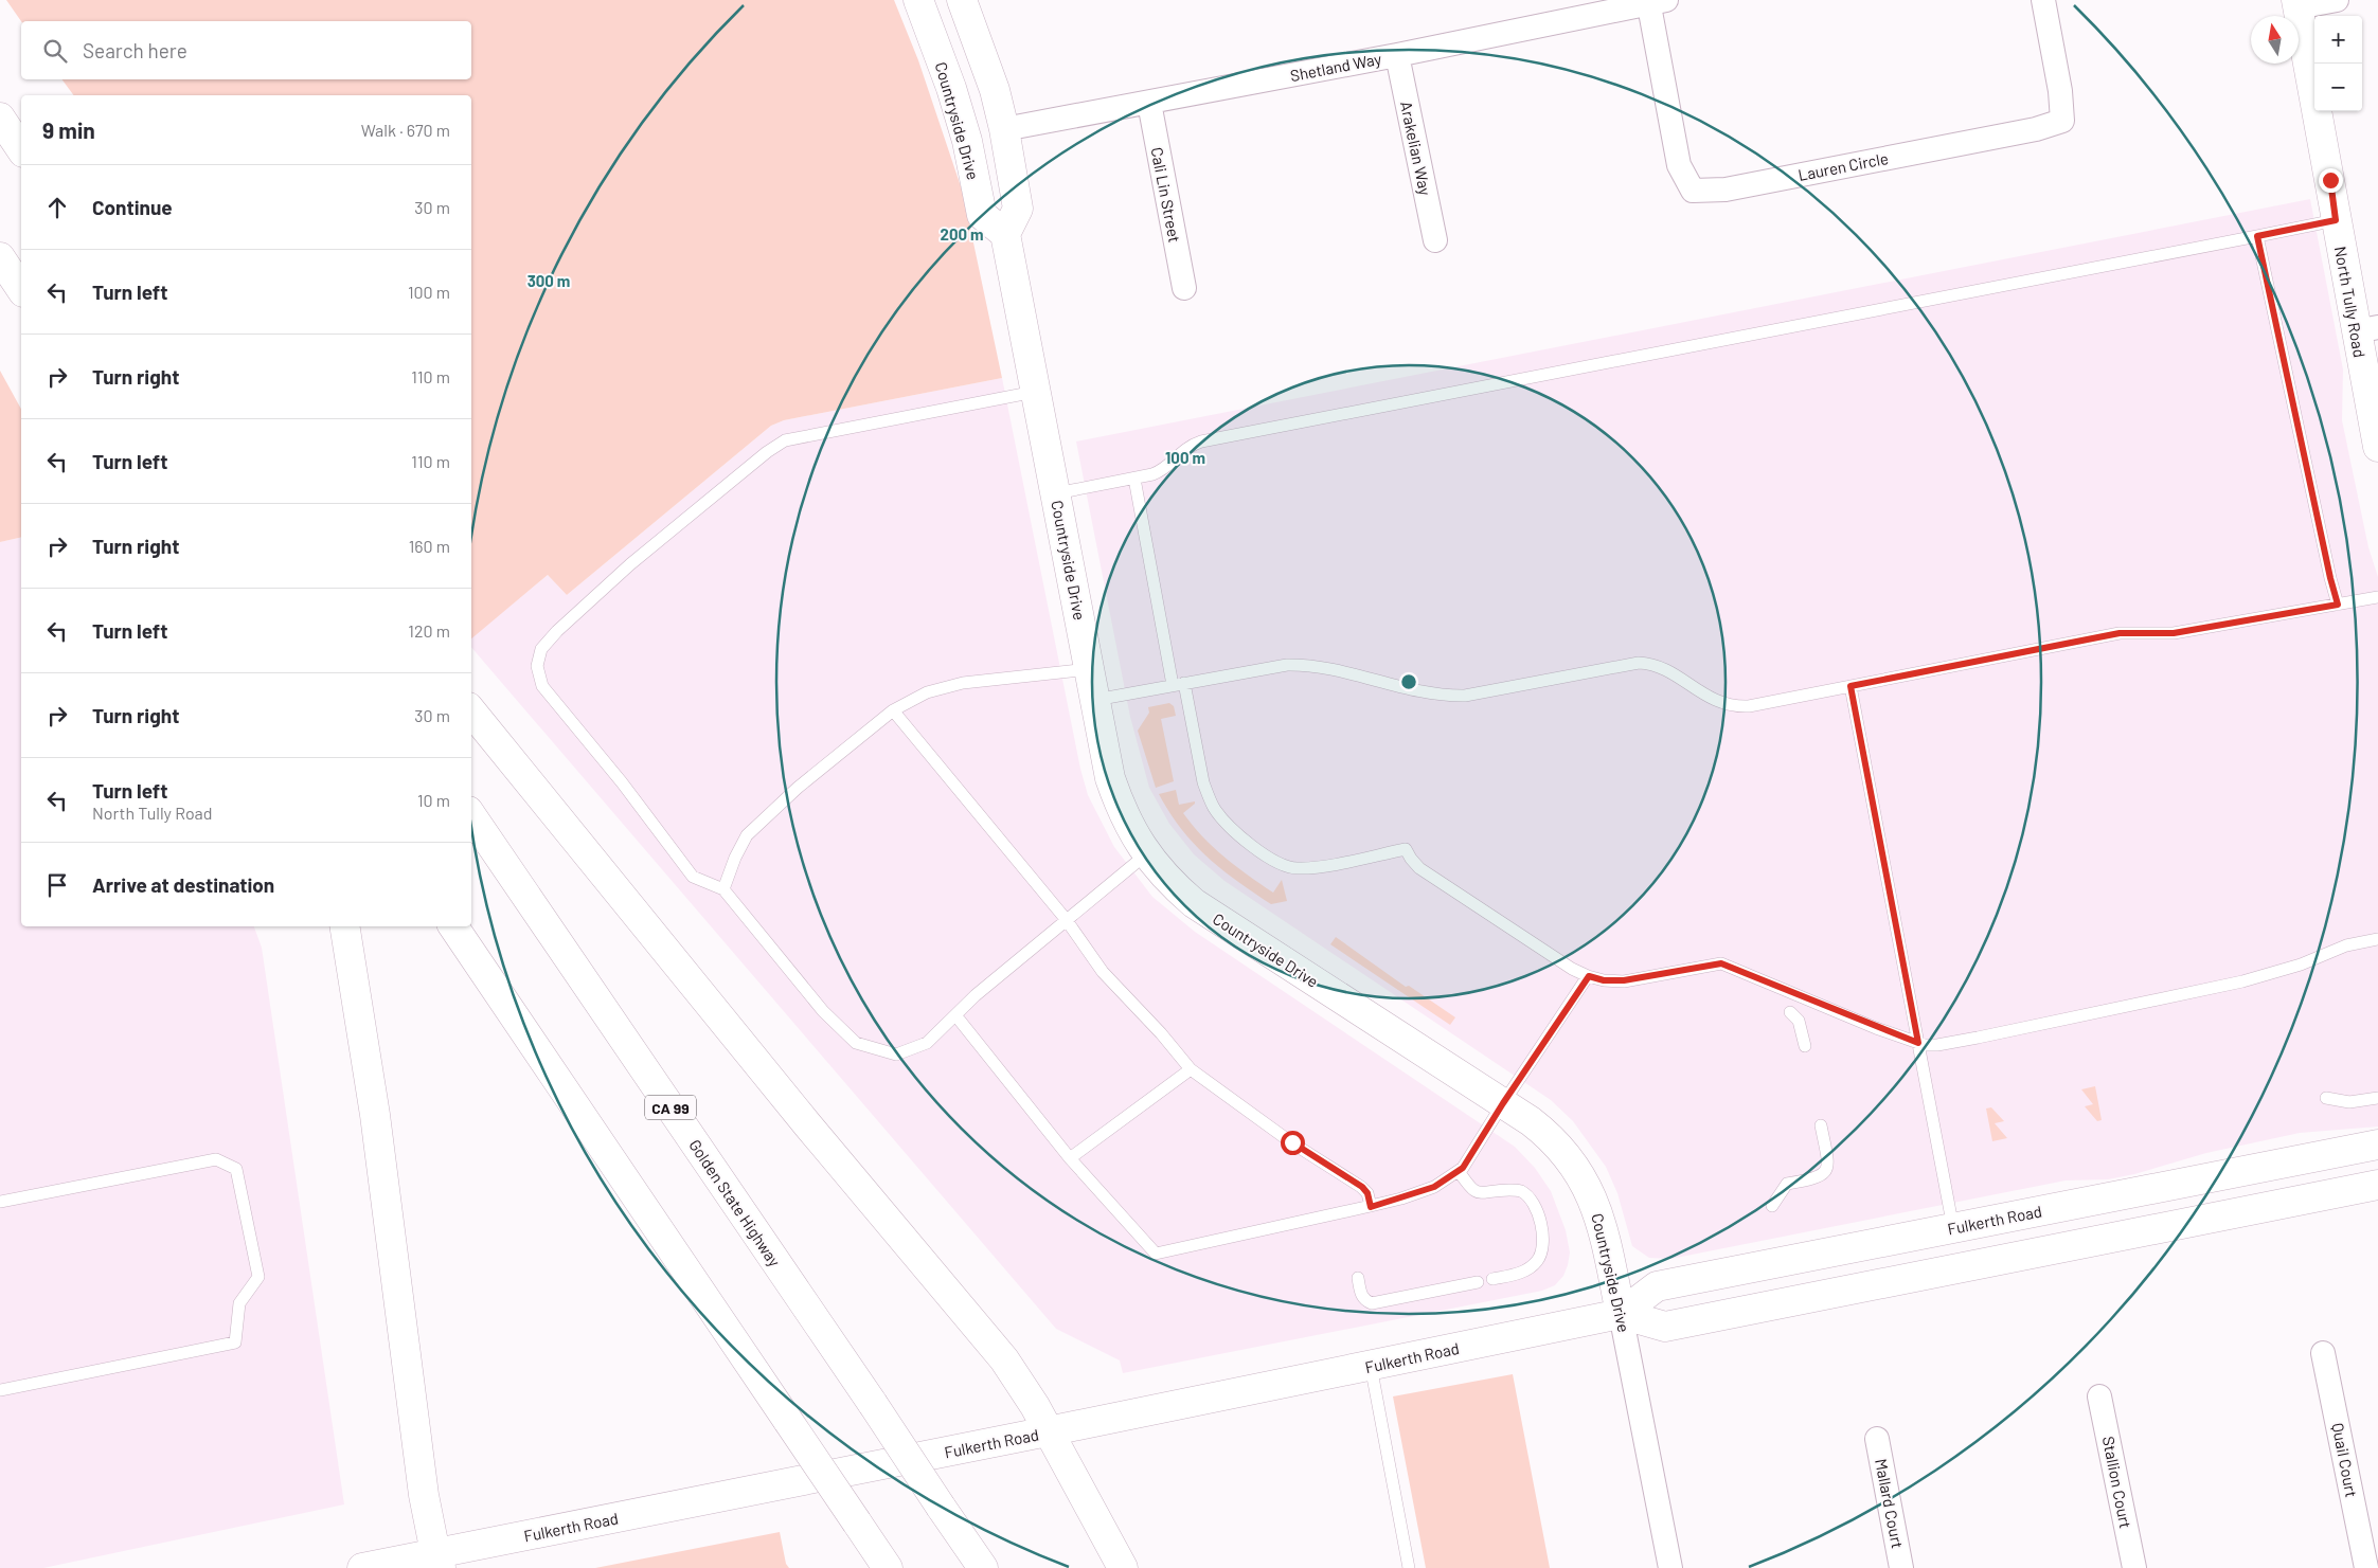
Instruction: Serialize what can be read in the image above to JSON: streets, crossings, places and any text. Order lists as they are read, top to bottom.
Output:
{
  "streets": {
    "main road": [
      "Countryside Drive",
      "North Tully Road",
      "CA 99",
      "Golden State Highway",
      "Fulkerth Road"
    ],
    "street": [
      "Shetland Way",
      "Arakelian Way",
      "Lauren Circle",
      "Cali Lin Street",
      "Quail Court",
      "Stallion Court",
      "Mallard Court"
    ]
  },
  "crossings": [
    ["Shetland Way", "Arakelian Way"],
    ["Shetland Way", "Lauren Circle"],
    ["Shetland Way", "Cali Lin Street"],
    ["Countryside Drive", "Fulkerth Road"]
  ],
  "north": "top",
  "page": {
    "map_buttons": ["+", "−"],
    "search": "Search here",
    "heading": ["9 min", "Walk · 670 m"],
    "list": [
      ["Continue", "30 m"],
      ["Turn left", "100 m"],
      ["Turn right", "110 m"],
      ["Turn left", "110 m"],
      ["Turn right", "160 m"],
      ["Turn left", "120 m"],
      ["Turn right", "30 m"],
      ["Turn left", "North Tully Road", "10 m"],
      "Arrive at destination"
    ]
  },
  "rings": ["200 m", "300 m", "100 m"]
}
